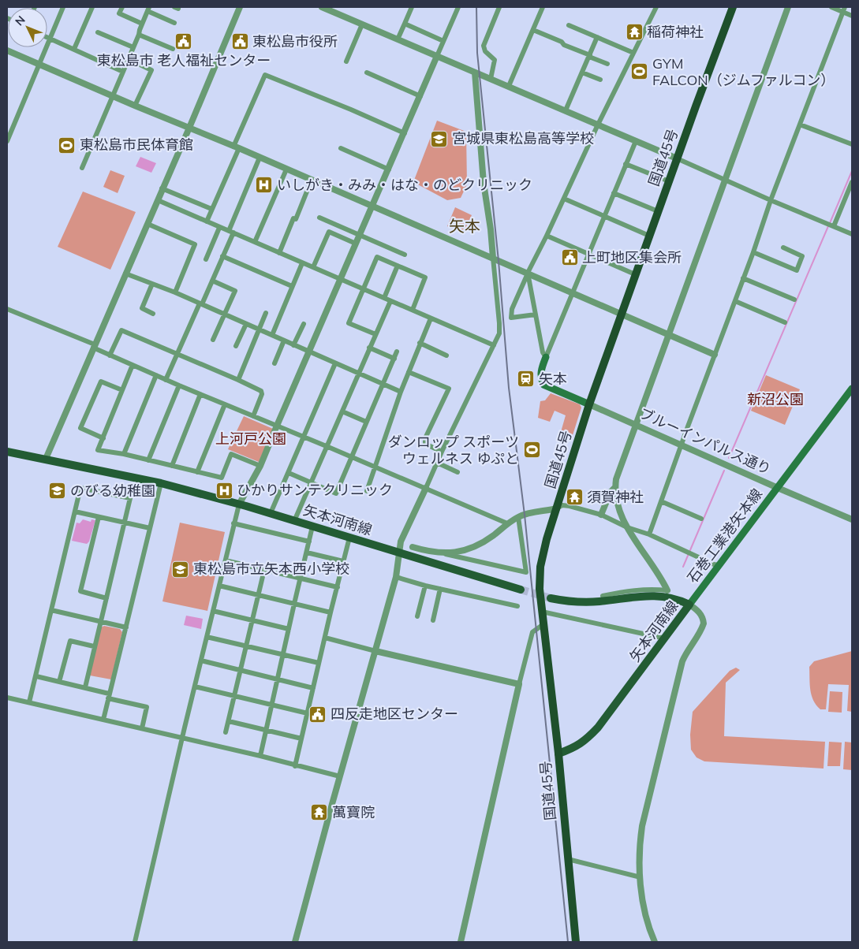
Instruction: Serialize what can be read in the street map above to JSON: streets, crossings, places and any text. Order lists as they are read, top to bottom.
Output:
{
  "streets": {
    "highway": ["国道45号"],
    "main road": ["ブルーインパルス通り", "矢本河南線", "石巻工業港矢本線"]
  },
  "crossings": [
    ["国道45号", "ブルーインパルス通り"],
    ["国道45号", "矢本河南線"],
    ["ブルーインパルス通り", "石巻工業港矢本線"],
    ["矢本河南線", "石巻工業港矢本線"]
  ],
  "districts": ["矢本"],
  "parks": ["新沼公園", "上河戸公園"],
  "places": {
    "temple": ["稲荷神社", "須賀神社", "萬寶院"],
    "public building": [
      "東松島市 老人福祉センター",
      "東松島市役所",
      "上町地区集会所",
      "四反走地区センター"
    ],
    "sports": ["GYM FALCON（ジムファルコン）", "東松島市民体育館", "ダンロップ スポーツ ウェルネス ゆぷと"],
    "school or university": ["宮城県東松島高等学校", "のびる幼稚園", "東松島市立矢本西小学校"],
    "hospital": ["いしがき・みみ・はな・のどクリニック", "ひかりサンテクリニック"],
    "station": ["矢本"]
  },
  "north": "top left"
}
